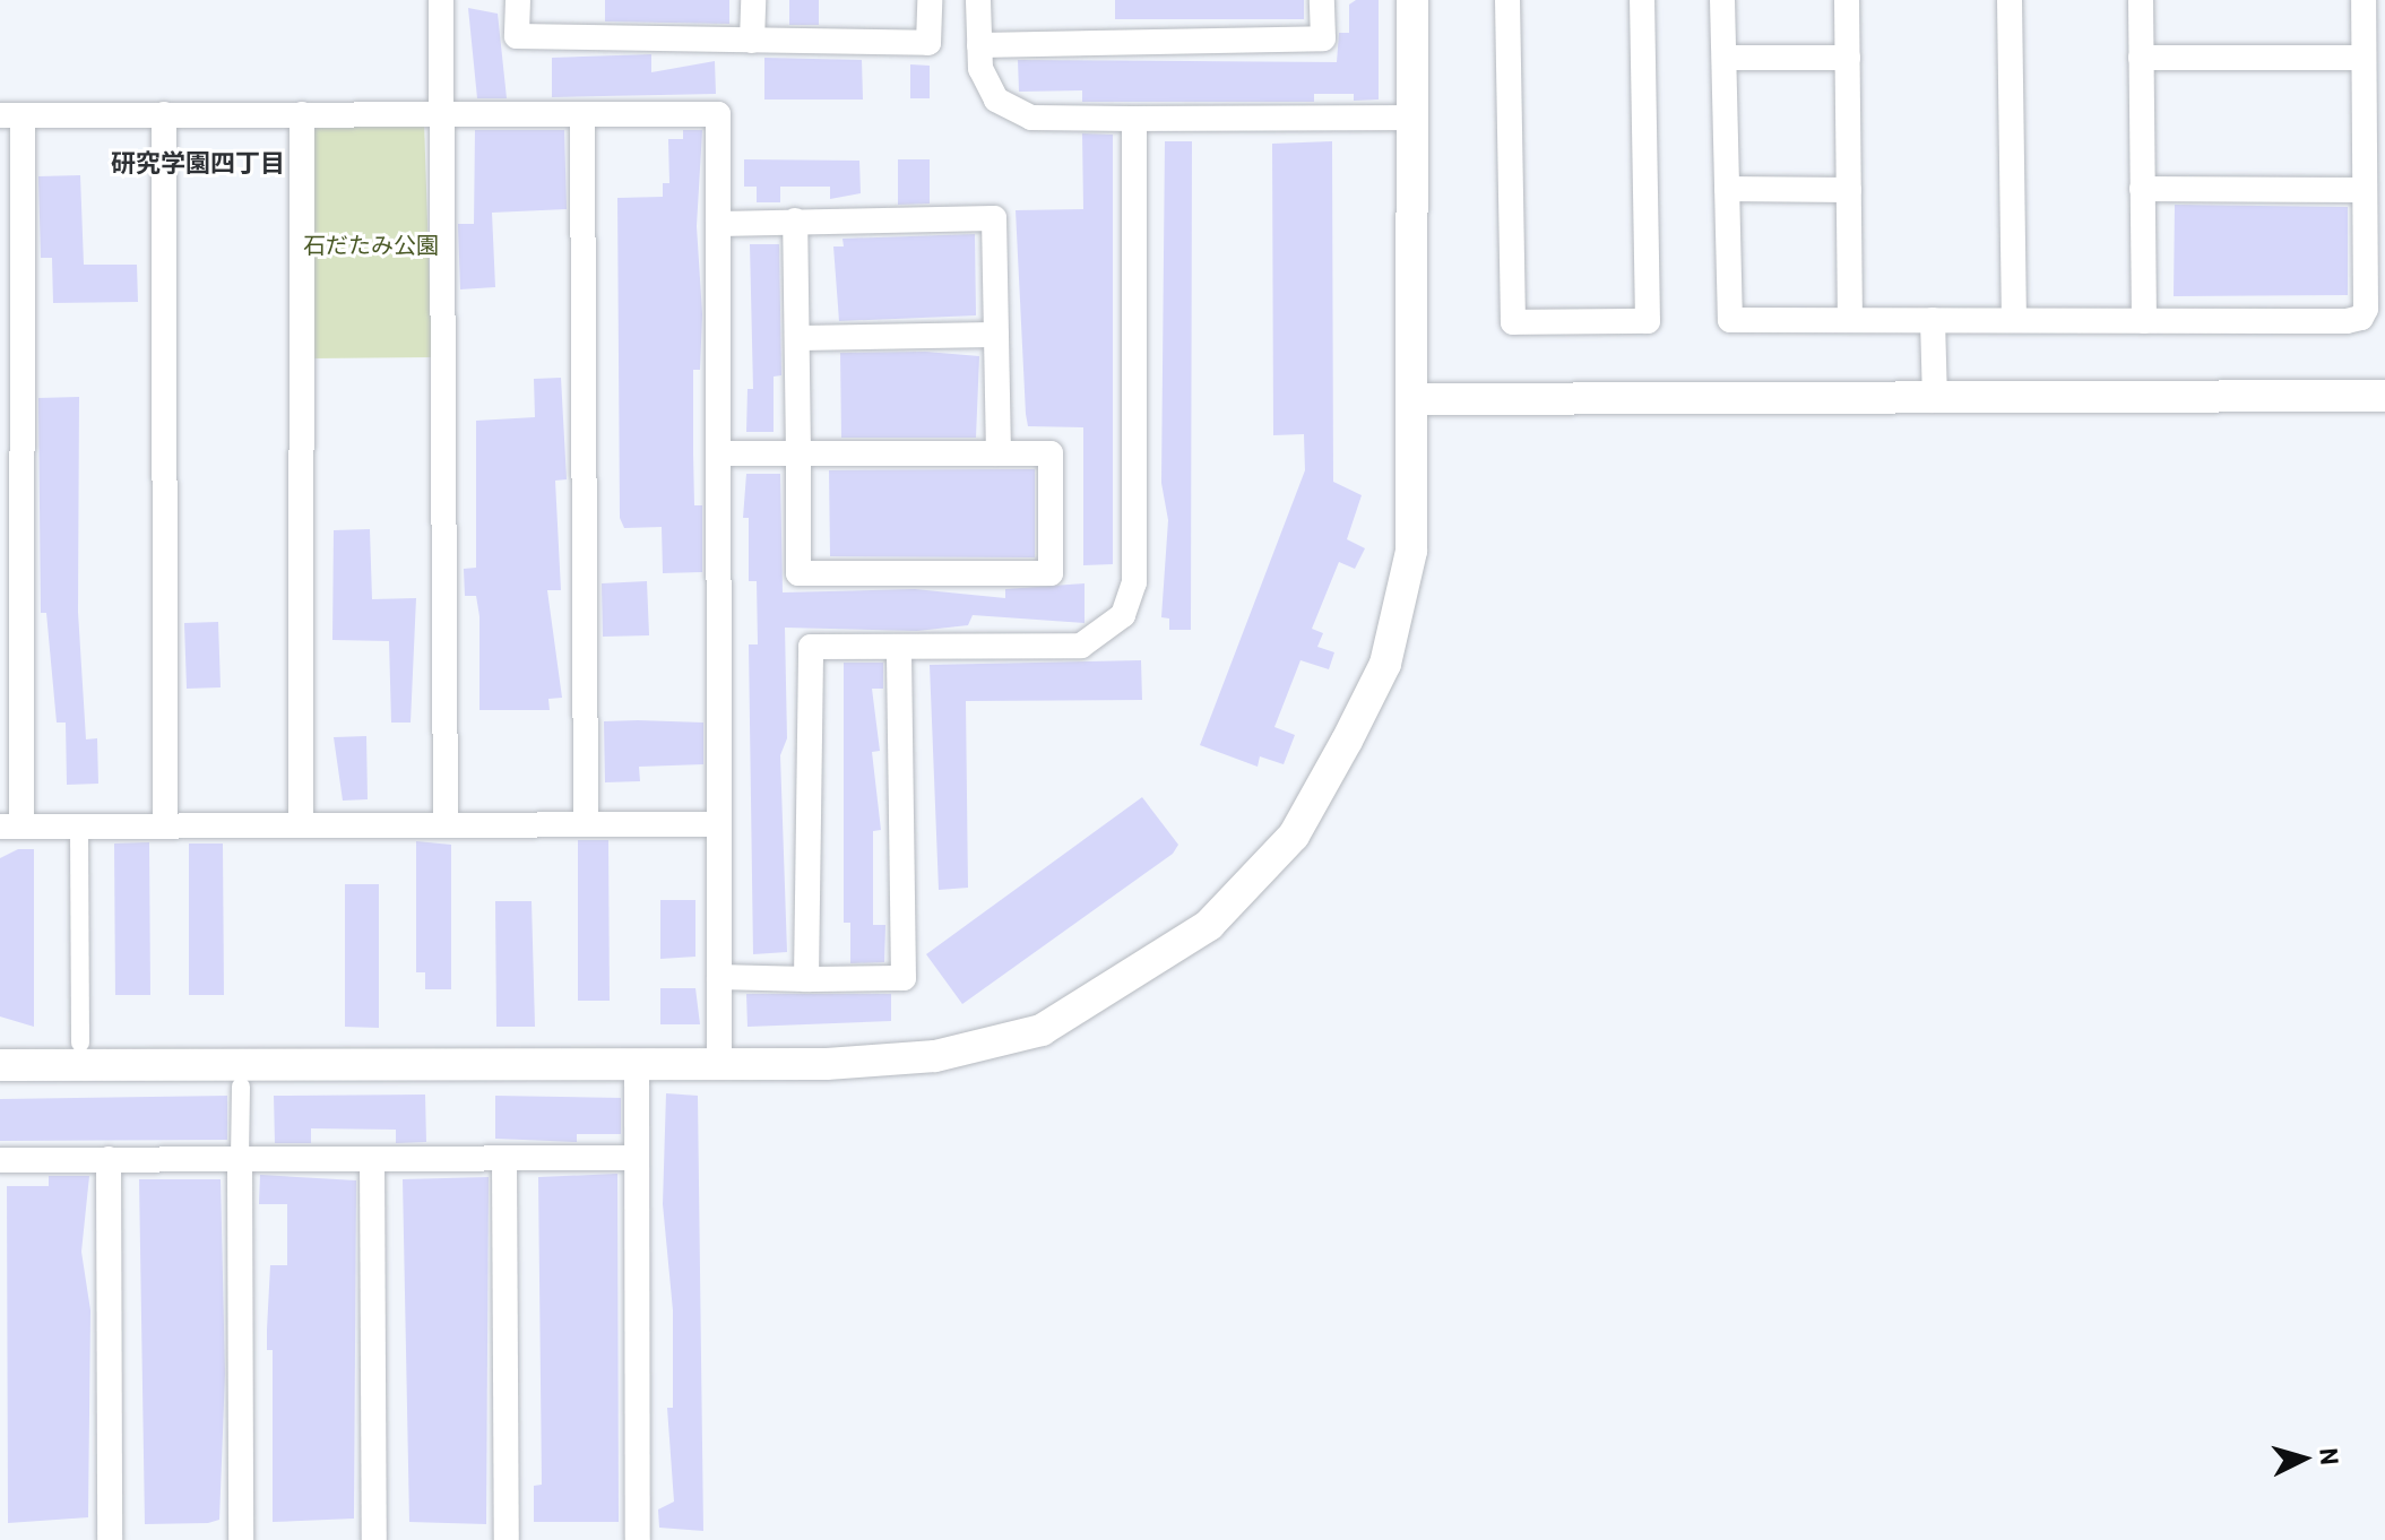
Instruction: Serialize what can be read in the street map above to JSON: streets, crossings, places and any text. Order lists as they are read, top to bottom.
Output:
{
  "districts": ["研究学園四丁目"],
  "parks": ["石だたみ公園"],
  "north": "right"
}
